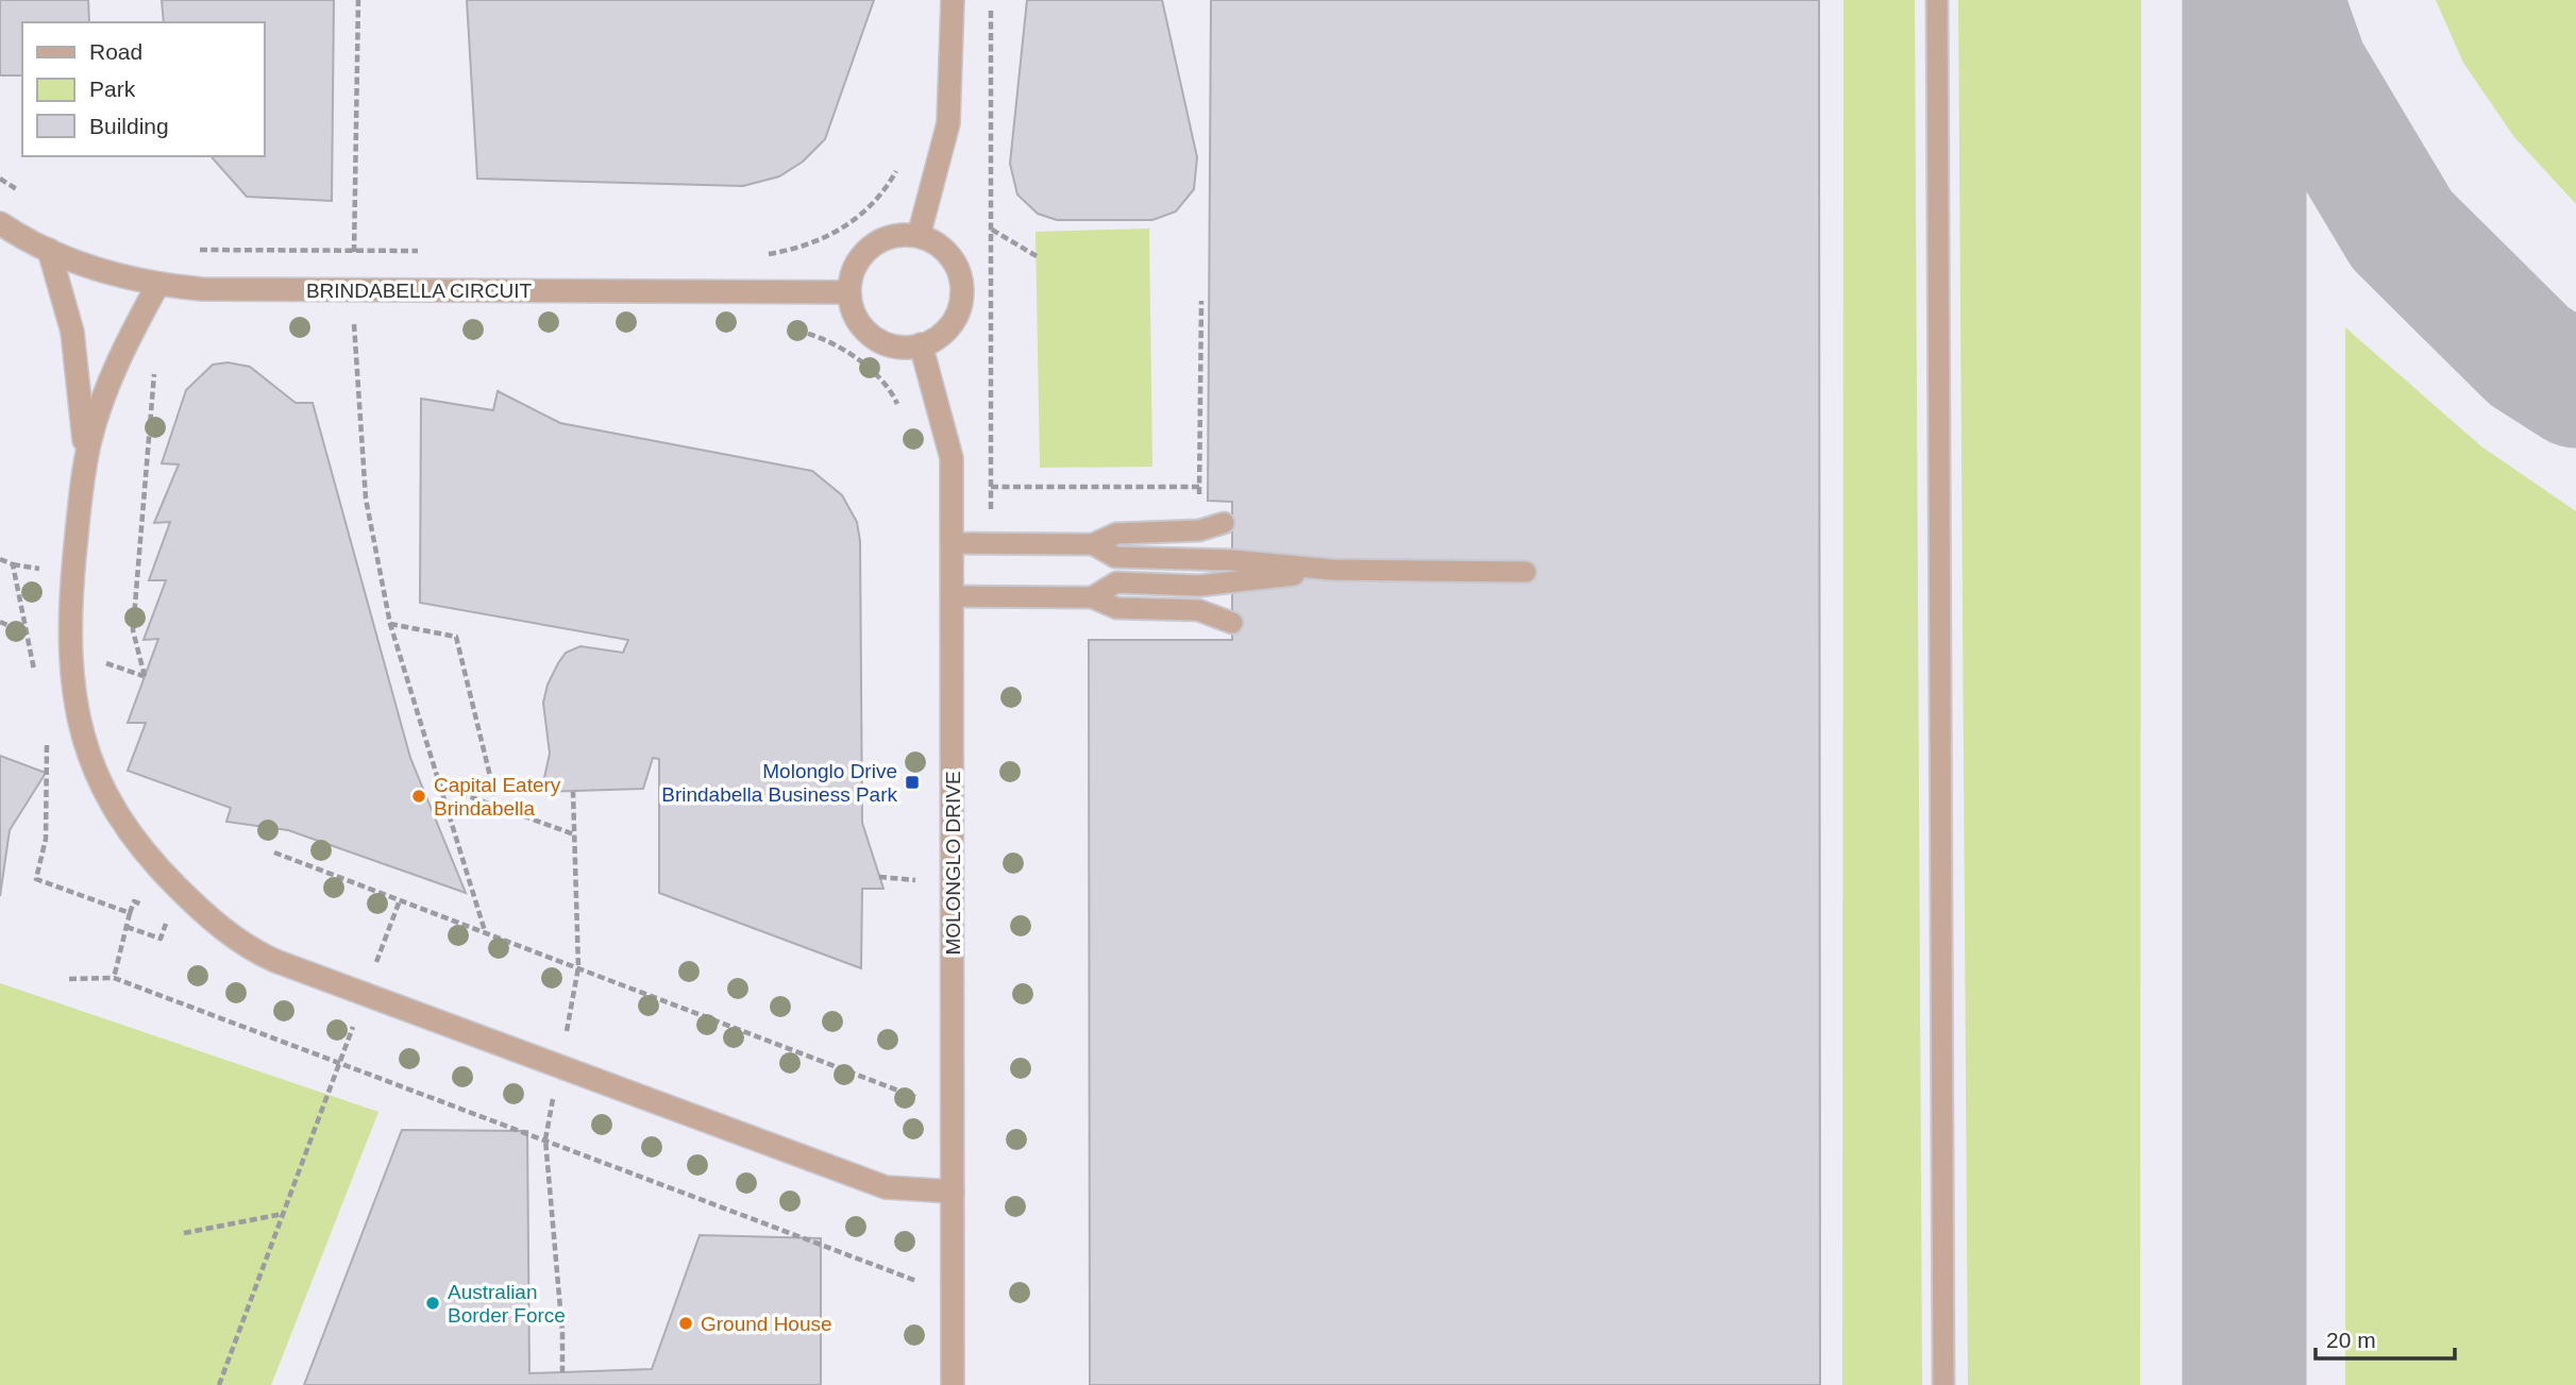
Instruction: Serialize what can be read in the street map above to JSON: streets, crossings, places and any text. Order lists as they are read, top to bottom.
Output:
{
  "streets": {
    "street": ["BRINDABELLA CIRCUIT", "MOLONGLO DRIVE"]
  },
  "crossings": [
    ["BRINDABELLA CIRCUIT", "MOLONGLO DRIVE"]
  ],
  "places": {
    "transit": ["Molonglo Drive Brindabella Business Park"],
    "other": ["Capital Eatery Brindabella", "Australian Border Force", "Ground House"]
  },
  "legend": ["Road", "Park", "Building"],
  "scale_bar": "20 m"
}
